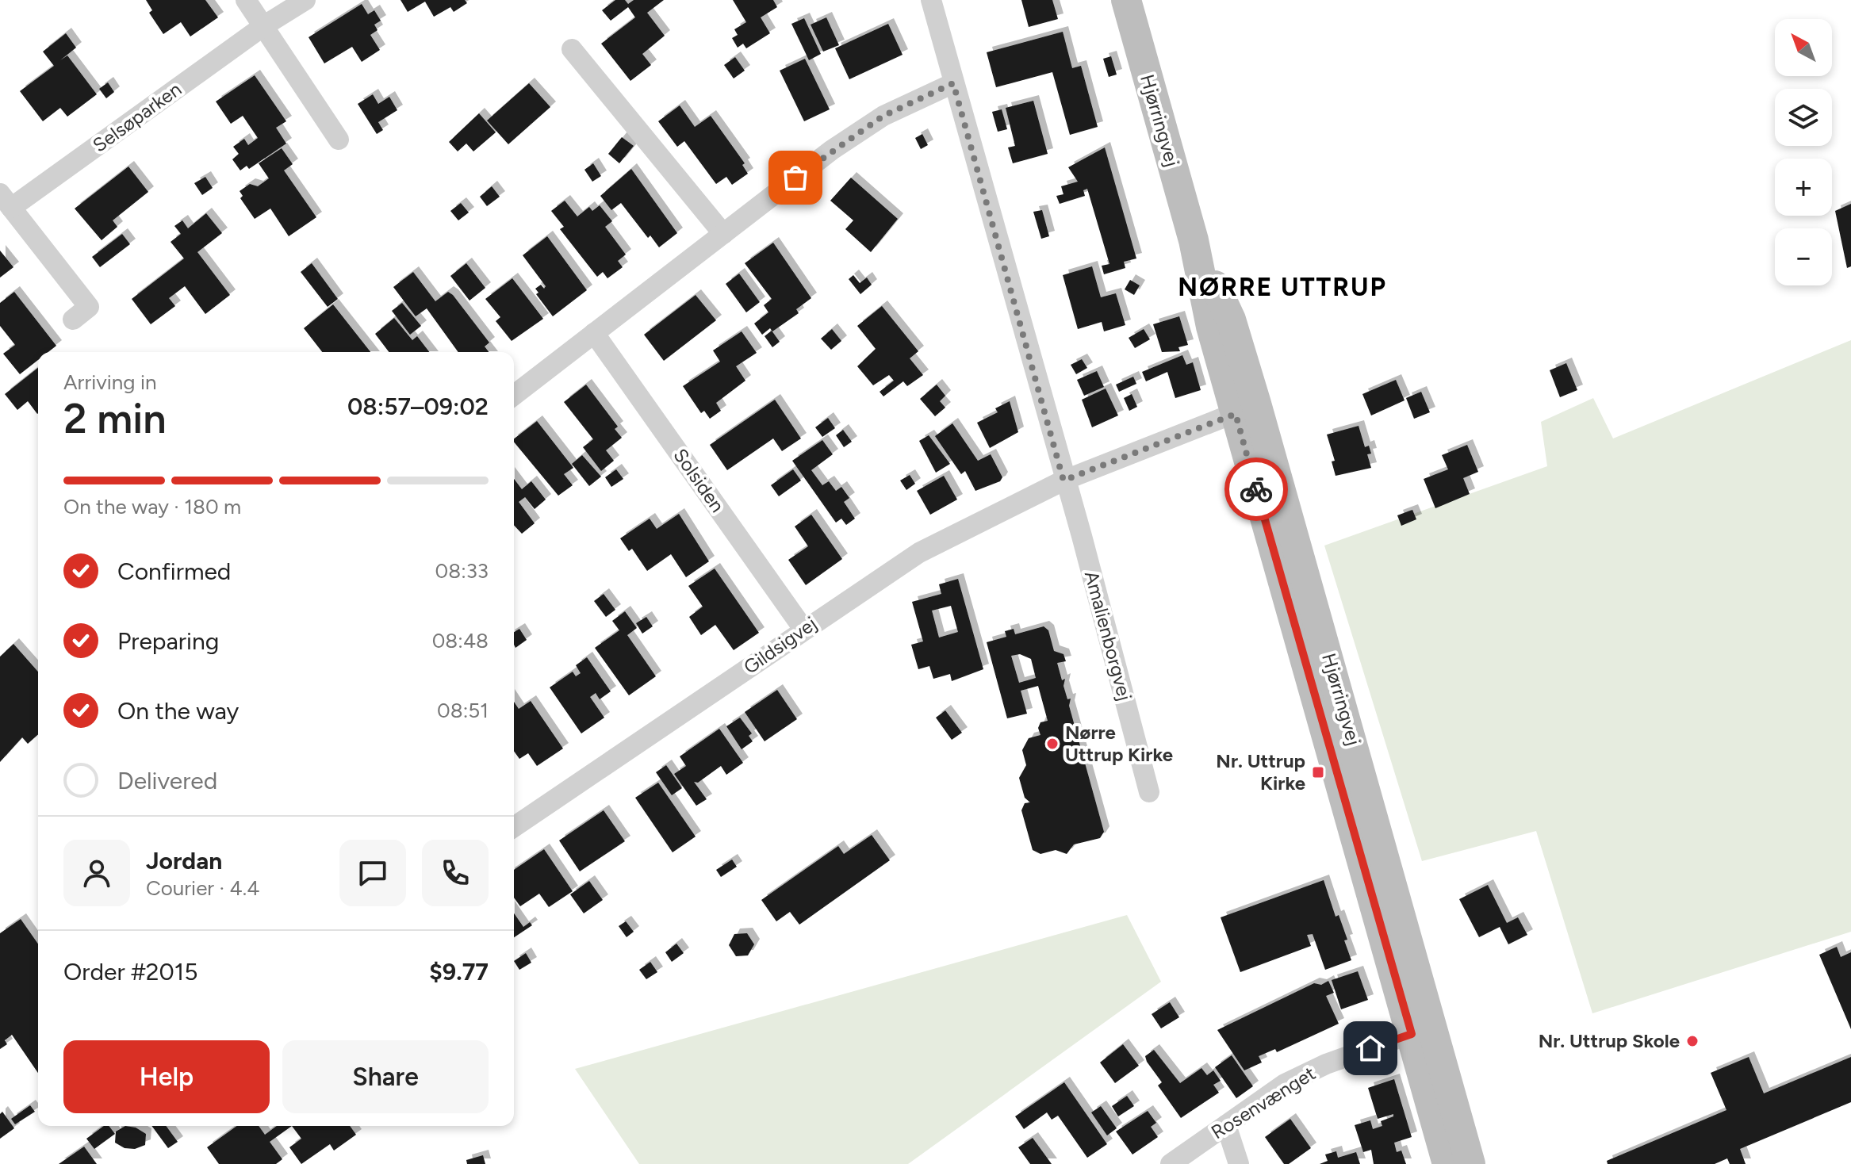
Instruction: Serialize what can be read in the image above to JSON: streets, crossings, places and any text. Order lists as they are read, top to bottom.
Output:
{
  "streets": {
    "main road": ["Hjørringvej"],
    "street": [
      "Selsøparken",
      "Solsiden",
      "Amalienborgvej",
      "Gildsigvej",
      "Rosenvænget"
    ]
  },
  "crossings": [
    ["Hjørringvej", "Rosenvænget"],
    ["Solsiden", "Gildsigvej"],
    ["Amalienborgvej", "Gildsigvej"]
  ],
  "districts": ["NØRRE UTTRUP"],
  "places": {
    "other": ["Nørre Uttrup Kirke", "Nr. Uttrup Skole"],
    "transit": ["Nr. Uttrup Kirke"]
  },
  "north": "top left",
  "page": {
    "map_buttons": ["+", "−"],
    "heading": ["2 min", "Arriving in", "08:57–09:02"],
    "panel": [
      "Jordan",
      "Courier · 4.4",
      "Order #2015",
      "$9.77"
    ],
    "bar": "On the way · 180 m",
    "list": [
      ["Confirmed", "08:33"],
      ["Preparing", "08:48"],
      ["On the way", "08:51"],
      "Delivered"
    ],
    "buttons": ["Help", "Share"]
  }
}
